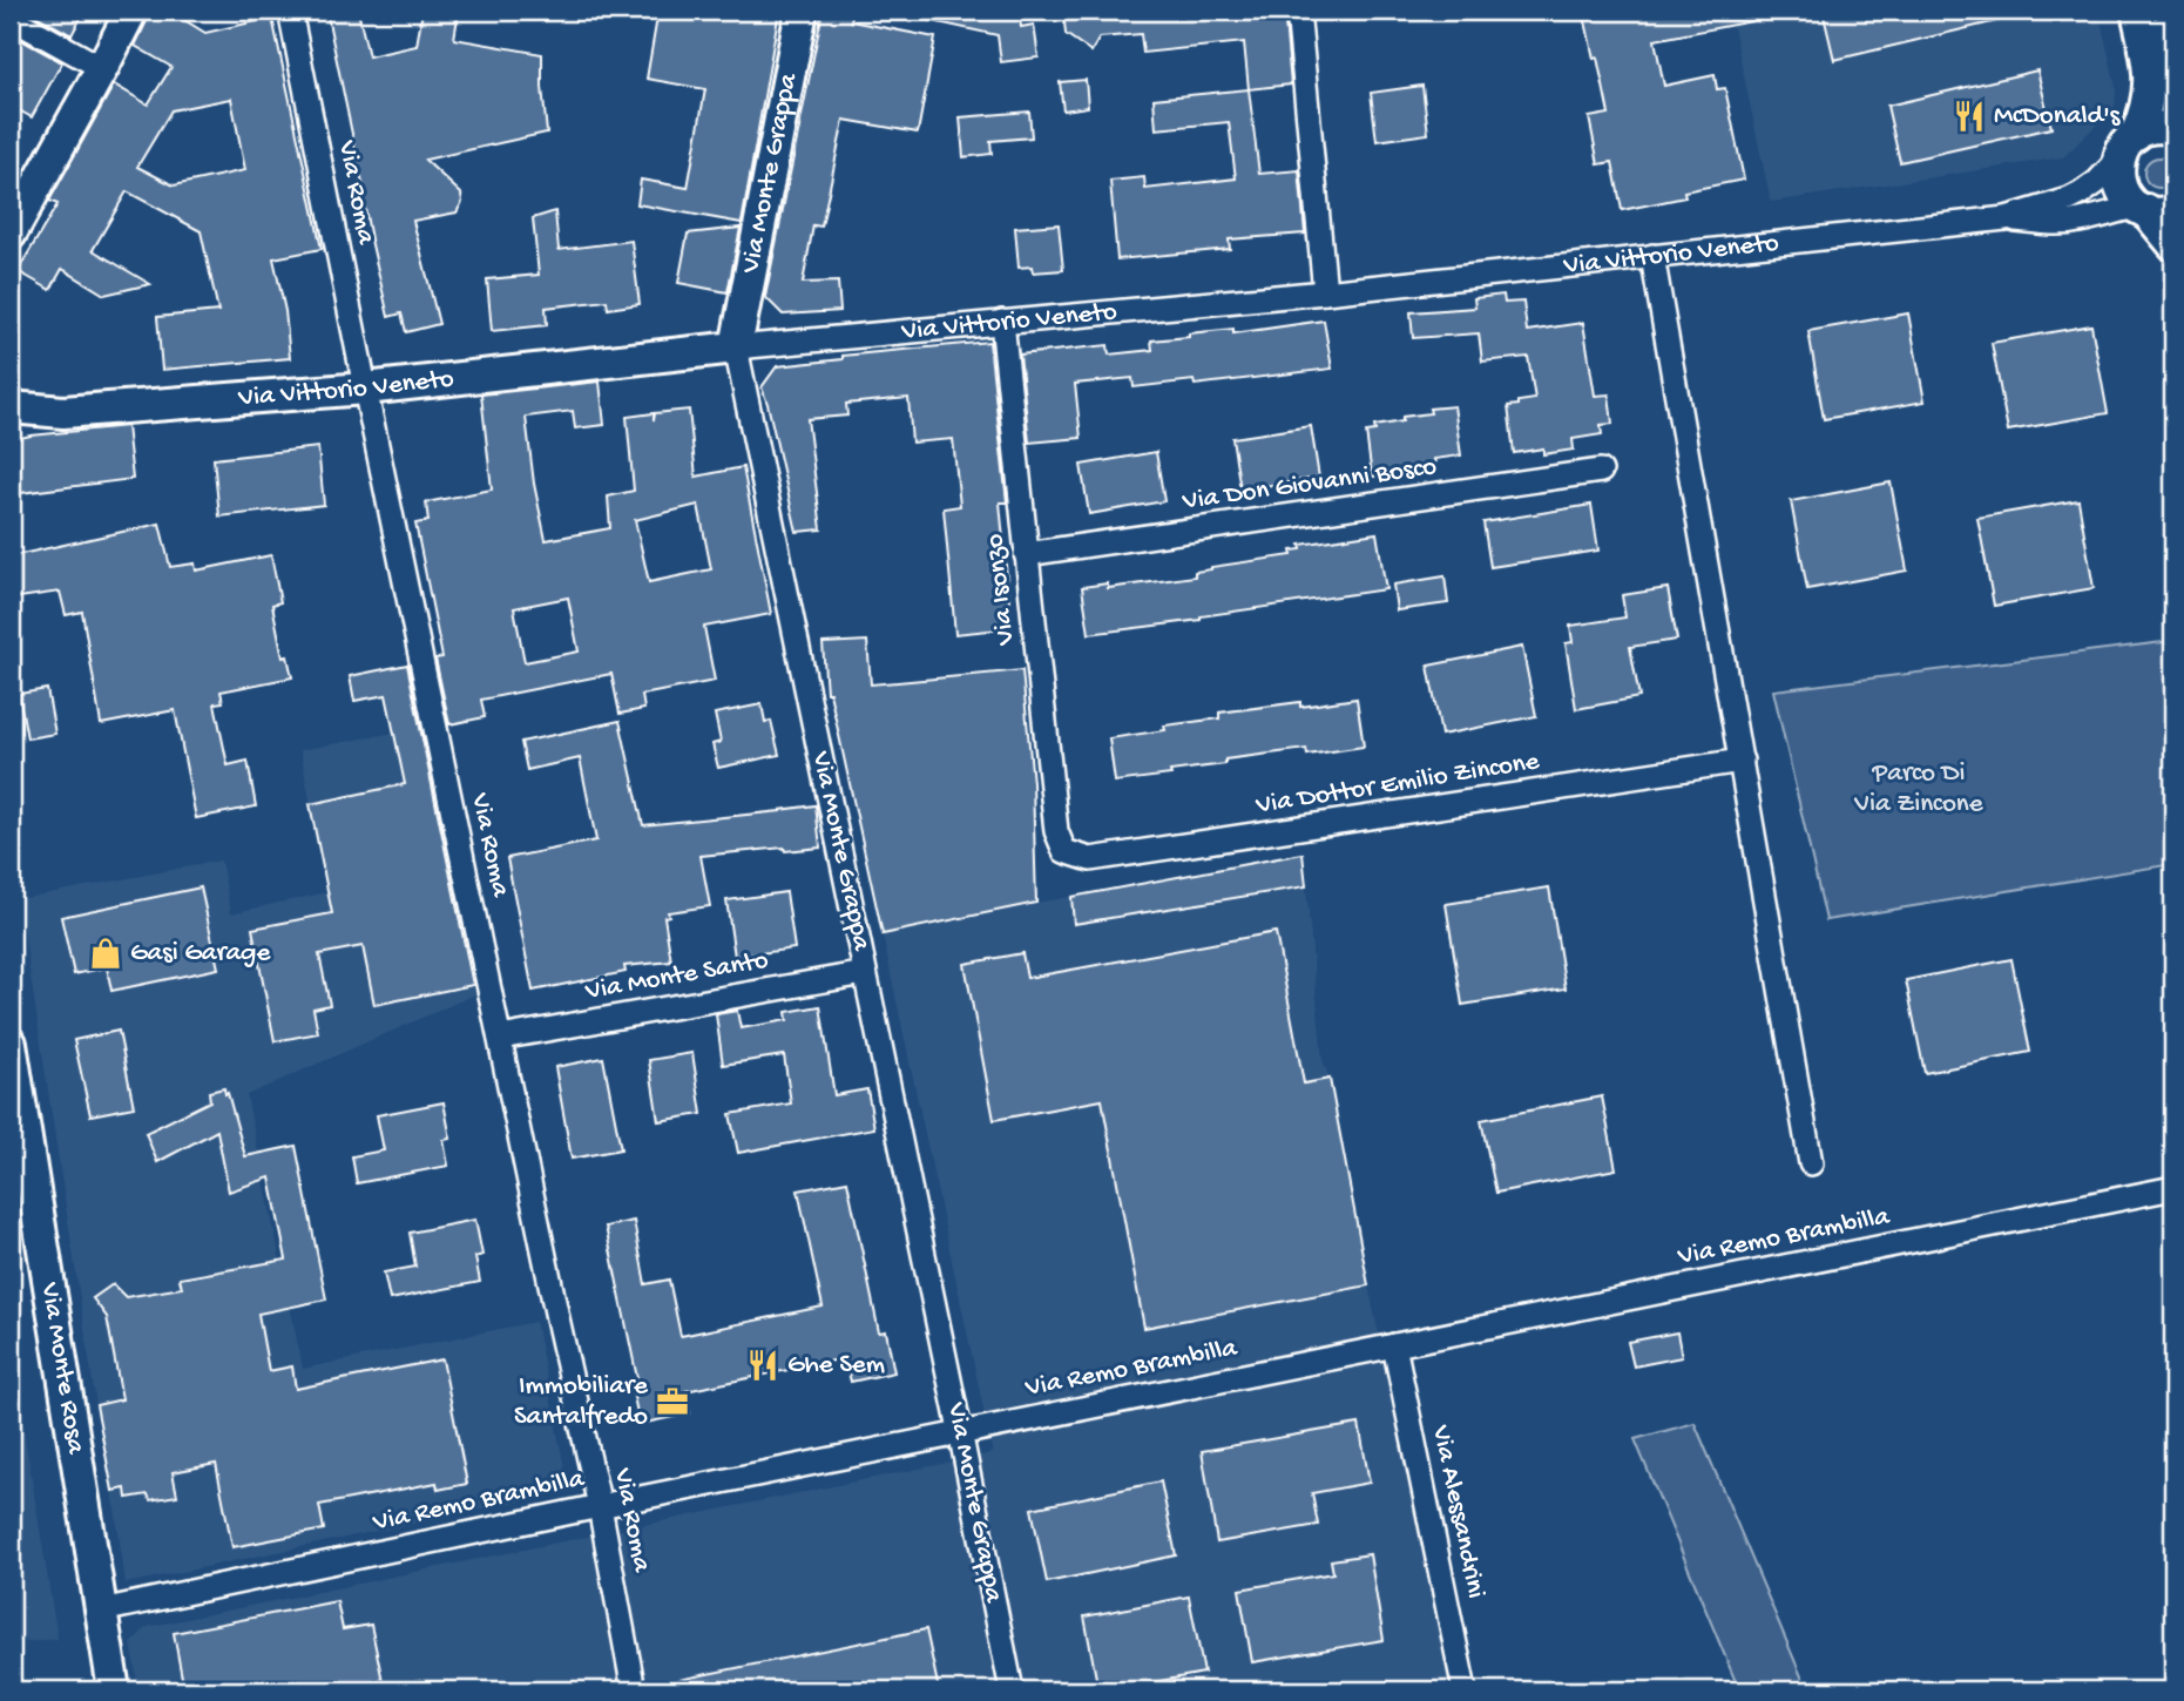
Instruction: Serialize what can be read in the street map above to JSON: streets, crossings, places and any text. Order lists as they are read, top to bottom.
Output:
{
  "streets": {
    "street": [
      "Via Monte Grappa",
      "Via Roma",
      "Via Vittorio Veneto",
      "Via Don Giovanni Bosco",
      "Via Isonzo",
      "Via Dottor Emilio Zincone",
      "Via Monte Santo",
      "Via Remo Brambilla",
      "Via Monte Rosa",
      "Via Alessandrini"
    ]
  },
  "crossings": [
    ["Via Monte Grappa", "Via Vittorio Veneto"],
    ["Via Monte Grappa", "Via Monte Santo"],
    ["Via Monte Grappa", "Via Remo Brambilla"],
    ["Via Roma", "Via Vittorio Veneto"],
    ["Via Roma", "Via Monte Santo"],
    ["Via Roma", "Via Remo Brambilla"],
    ["Via Vittorio Veneto", "Via Isonzo"],
    ["Via Don Giovanni Bosco", "Via Isonzo"],
    ["Via Isonzo", "Via Dottor Emilio Zincone"],
    ["Via Remo Brambilla", "Via Monte Rosa"],
    ["Via Remo Brambilla", "Via Alessandrini"]
  ],
  "parks": ["Parco Di Via Zincone"],
  "places": {
    "restaurant": ["McDonald's", "Ghe Sem"],
    "shop": ["Gasi Garage"],
    "office": ["Immobiliare Santalfredo"]
  }
}
